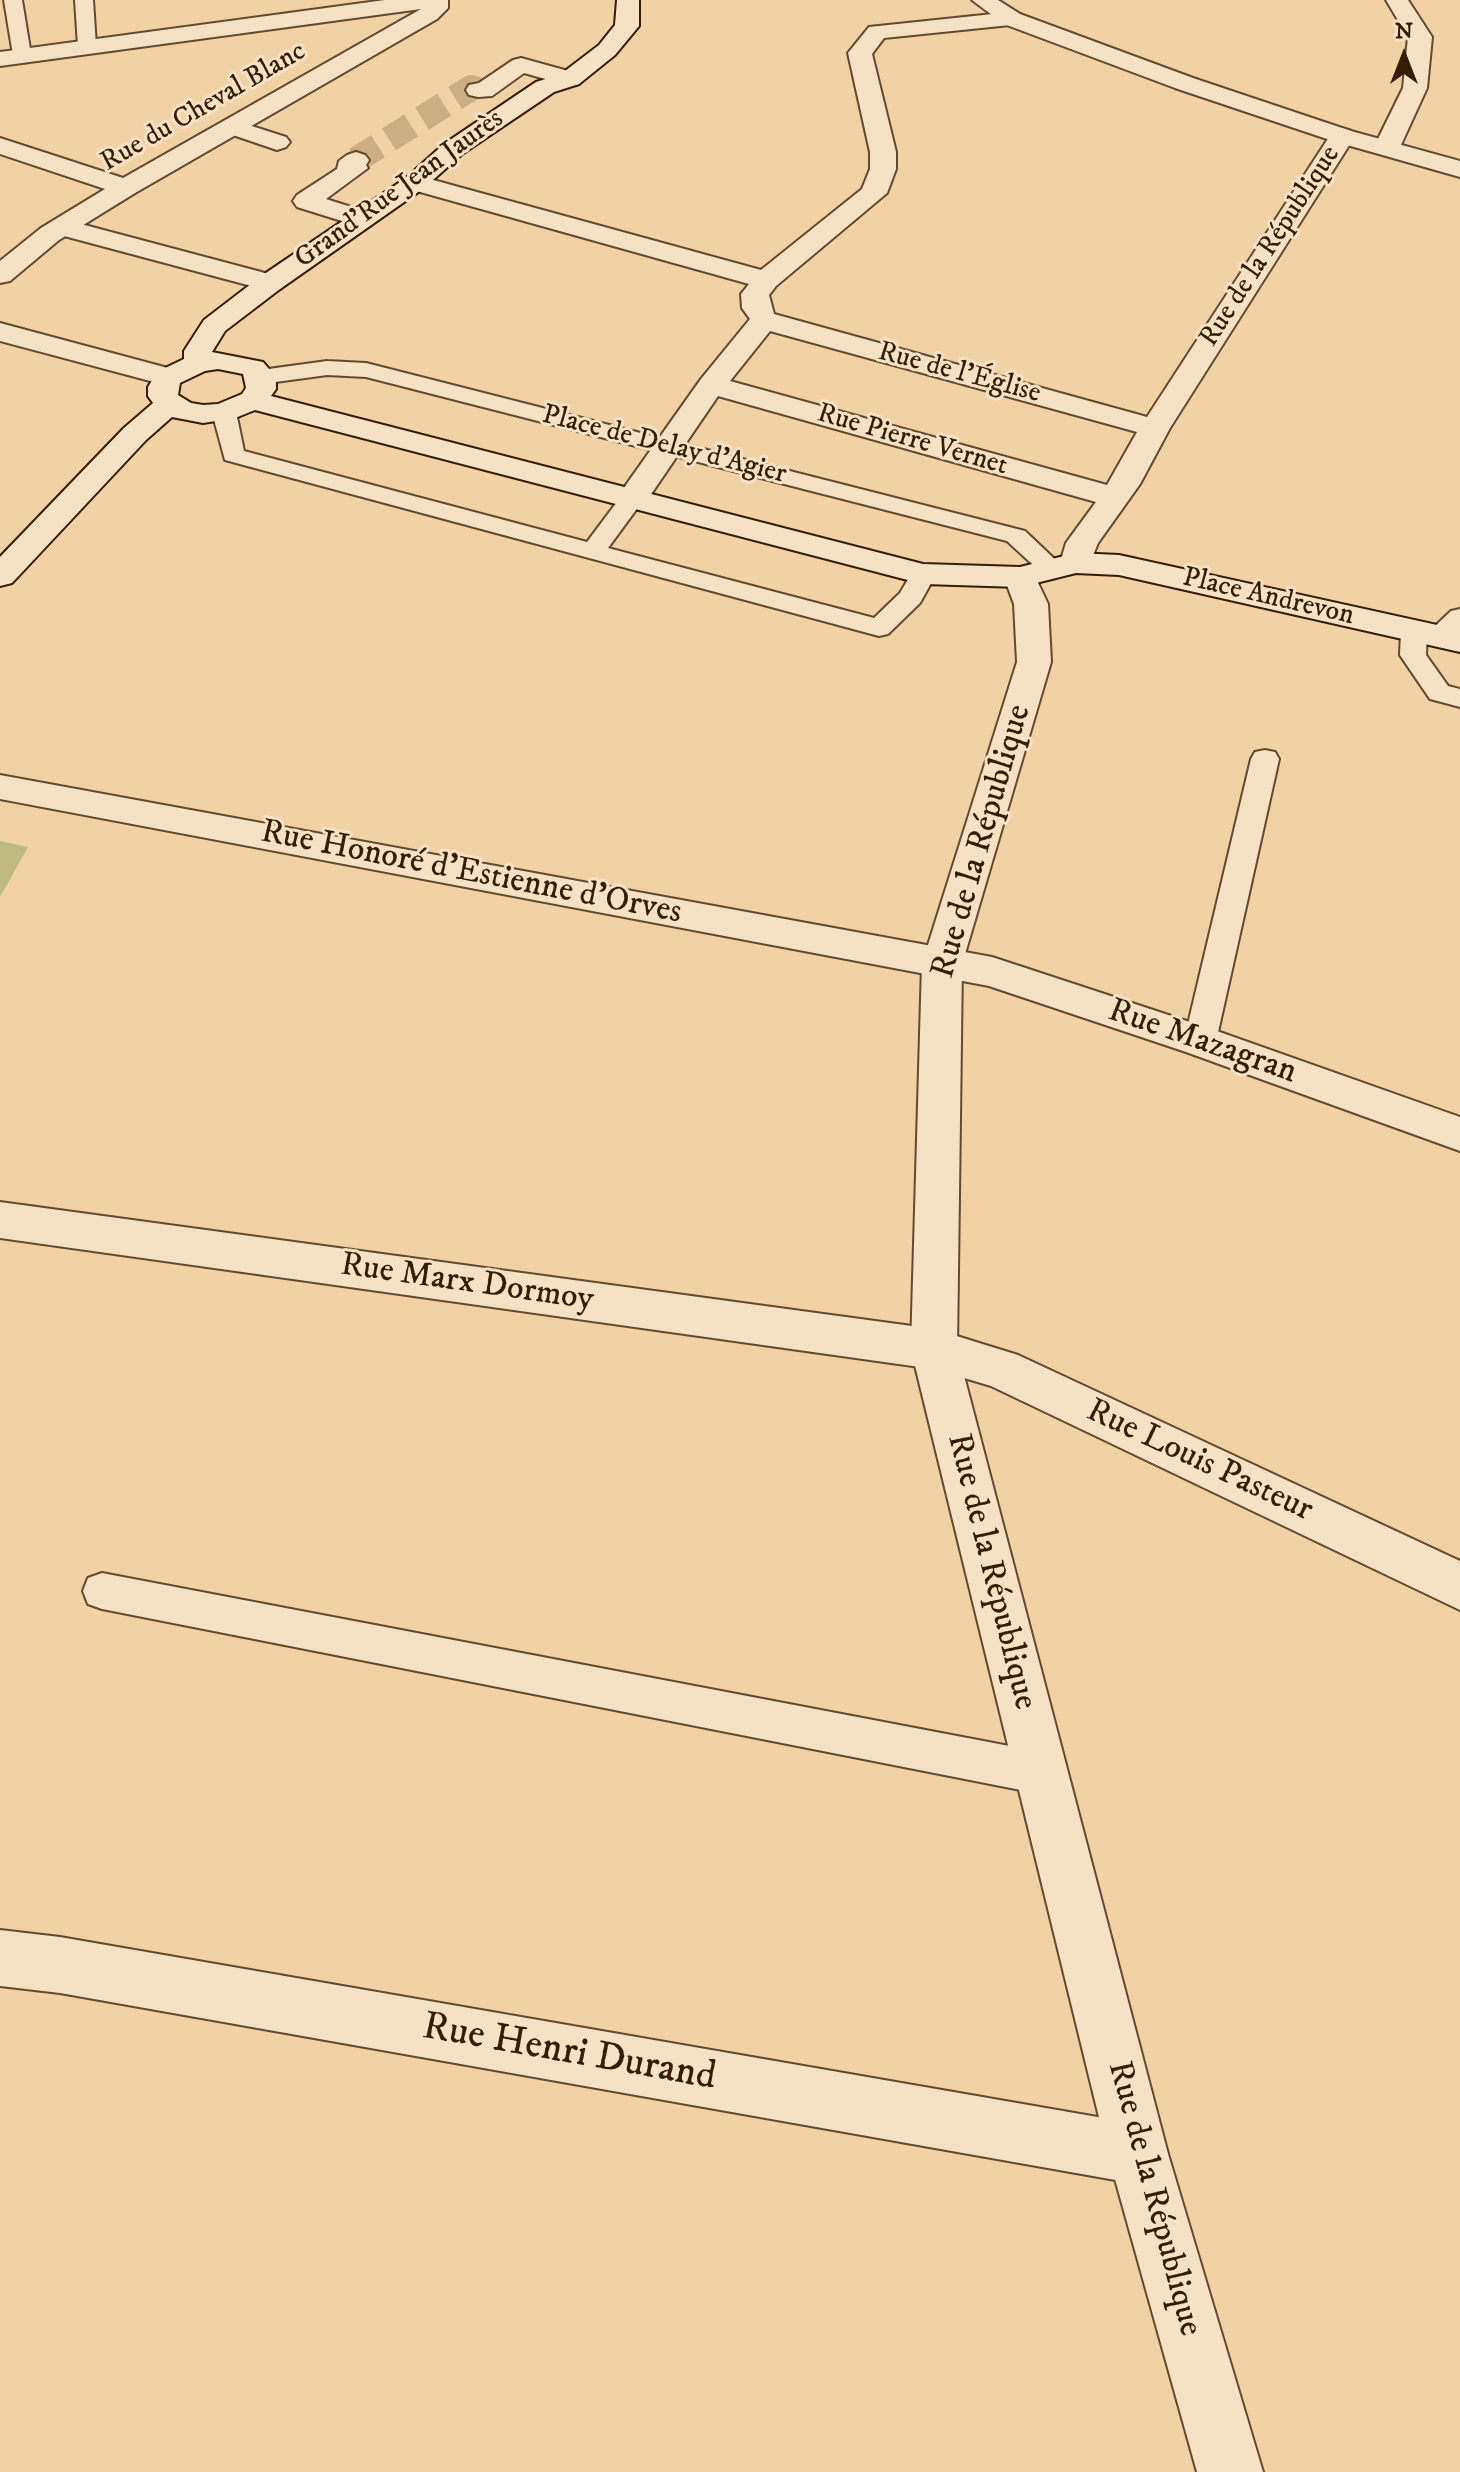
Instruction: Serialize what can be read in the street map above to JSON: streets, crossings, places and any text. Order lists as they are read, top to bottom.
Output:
{
  "streets": {
    "street": [
      "Rue du Cheval Blanc",
      "Grand'Rue Jean Jaurès",
      "Rue de la République",
      "Rue de l'Église",
      "Rue Pierre Vernet",
      "Place de Delay d'Agier",
      "Place Andrevon",
      "Rue Honoré d'Estienne d'Orves",
      "Rue Mazagran",
      "Rue Marx Dormoy",
      "Rue Louis Pasteur",
      "Rue Henri Durand"
    ]
  },
  "crossings": [
    ["Rue de la République", "Rue de l'Église"],
    ["Rue de la République", "Rue Pierre Vernet"],
    ["Rue de la République", "Place de Delay d'Agier"],
    ["Rue de la République", "Place Andrevon"],
    ["Rue de la République", "Rue Honoré d'Estienne d'Orves"],
    ["Rue de la République", "Rue Mazagran"],
    ["Rue de la République", "Rue Marx Dormoy"],
    ["Rue de la République", "Rue Louis Pasteur"],
    ["Rue de la République", "Rue Henri Durand"],
    ["Place de Delay d'Agier", "Place Andrevon"],
    ["Rue Honoré d'Estienne d'Orves", "Rue Mazagran"],
    ["Rue Marx Dormoy", "Rue Louis Pasteur"]
  ],
  "north": "top"
}
